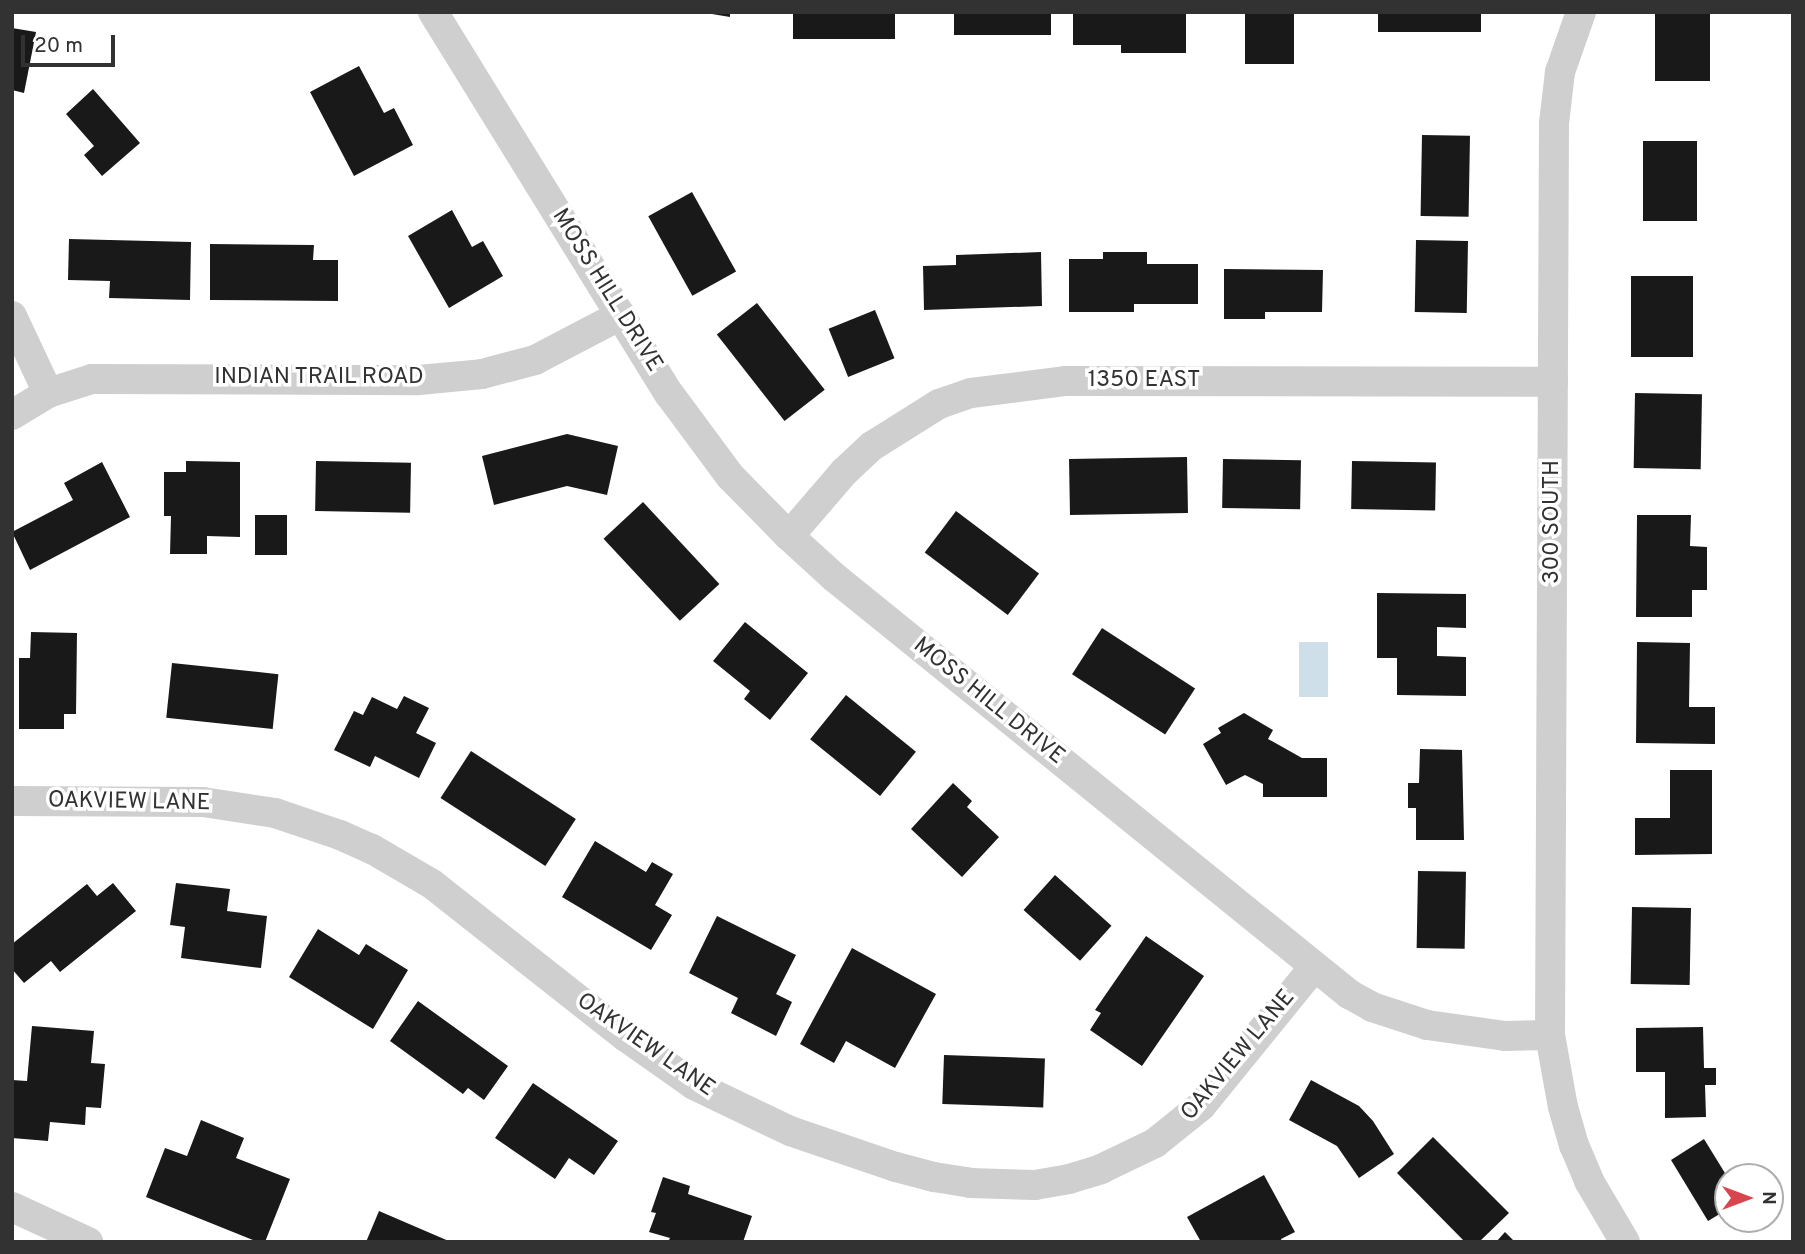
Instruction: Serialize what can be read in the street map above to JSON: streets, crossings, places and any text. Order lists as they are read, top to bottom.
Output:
{
  "streets": {
    "street": [
      "MOSS HILL DRIVE",
      "INDIAN TRAIL ROAD",
      "1350 EAST",
      "300 SOUTH",
      "OAKVIEW LANE"
    ]
  },
  "crossings": [
    ["MOSS HILL DRIVE", "INDIAN TRAIL ROAD"],
    ["MOSS HILL DRIVE", "1350 EAST"],
    ["MOSS HILL DRIVE", "300 SOUTH"],
    ["MOSS HILL DRIVE", "OAKVIEW LANE"],
    ["1350 EAST", "300 SOUTH"]
  ],
  "scale_bar": "20 m",
  "north": "right"
}
